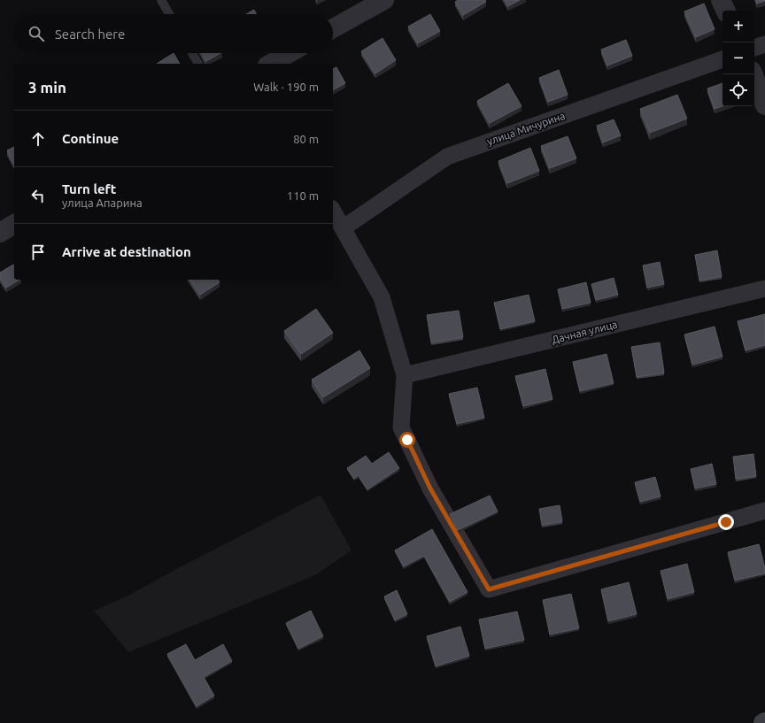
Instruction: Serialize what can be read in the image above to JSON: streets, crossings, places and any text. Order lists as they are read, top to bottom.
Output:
{
  "streets": {
    "street": ["улица Мичурина", "Дачная улица"]
  },
  "page": {
    "map_buttons": ["+", "−"],
    "search": "Search here",
    "heading": ["3 min", "Walk · 190 m"],
    "list": [
      ["Continue", "80 m"],
      ["Turn left", "улица Апарина", "110 m"],
      "Arrive at destination"
    ]
  }
}
